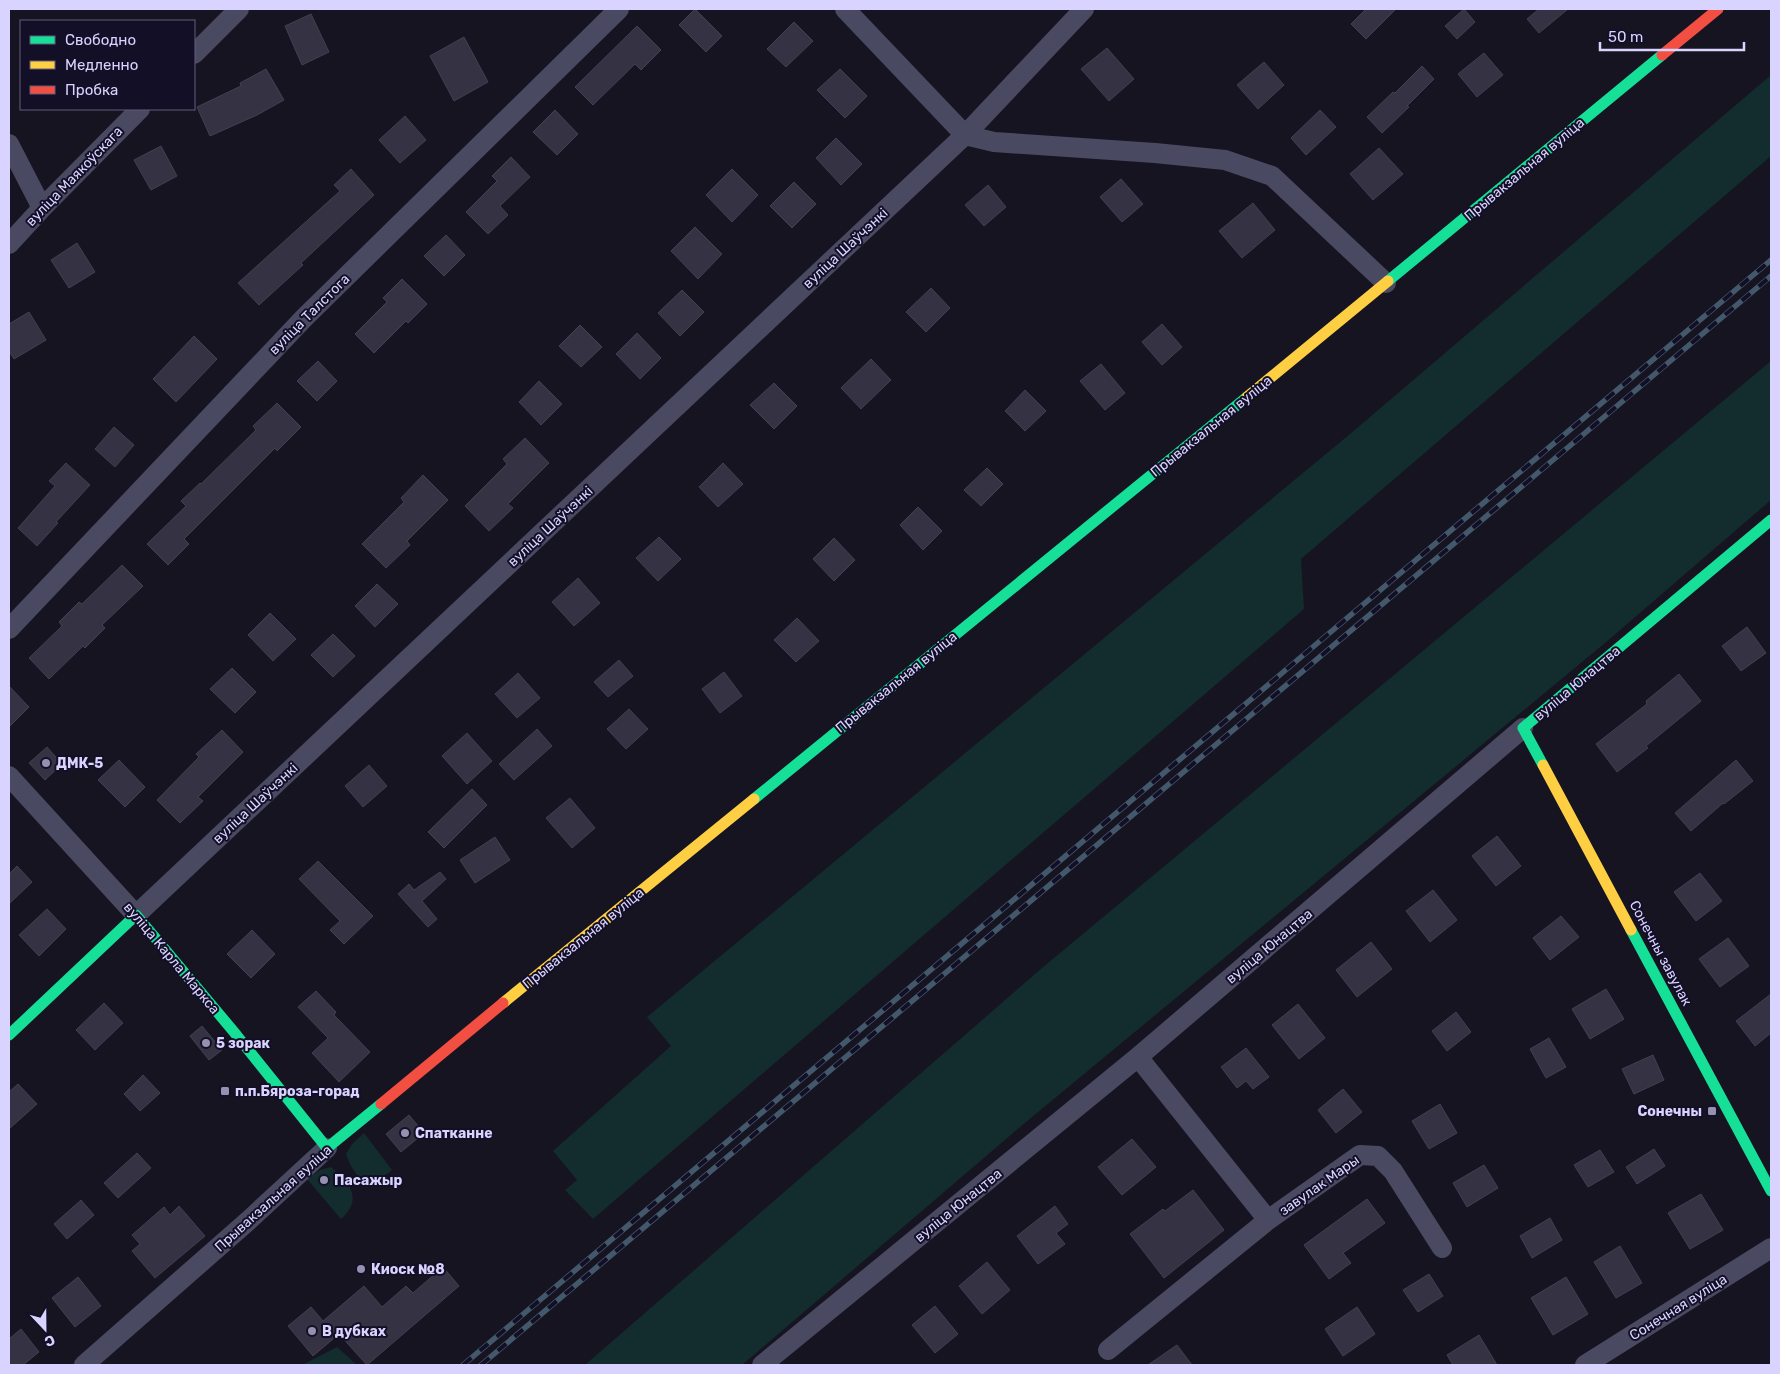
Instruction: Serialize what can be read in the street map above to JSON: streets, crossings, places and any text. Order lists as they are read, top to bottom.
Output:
{
  "streets": {
    "street": [
      "Прывакзальная вуліца",
      "вуліца Маякоўскага",
      "вуліца Шаўчэнкі",
      "вуліца Талстога",
      "вуліца Юнацтва",
      "Сонечны завулак",
      "вуліца Карла Маркса",
      "завулак Мары",
      "Сонечная вуліца"
    ]
  },
  "crossings": [
    ["Прывакзальная вуліца", "вуліца Карла Маркса"],
    ["вуліца Шаўчэнкі", "вуліца Карла Маркса"],
    ["вуліца Юнацтва", "Сонечны завулак"],
    ["вуліца Юнацтва", "завулак Мары"]
  ],
  "places": {
    "other": [
      "ДМК-5",
      "5 зорак",
      "Спатканне",
      "Пасажыр",
      "Киоск №8",
      "В дубках"
    ],
    "transit": ["п.п.Бяроза-горад", "Сонечны"]
  },
  "legend": ["Свободно", "Медленно", "Пробка"],
  "scale_bar": "50 m",
  "north": "bottom"
}
